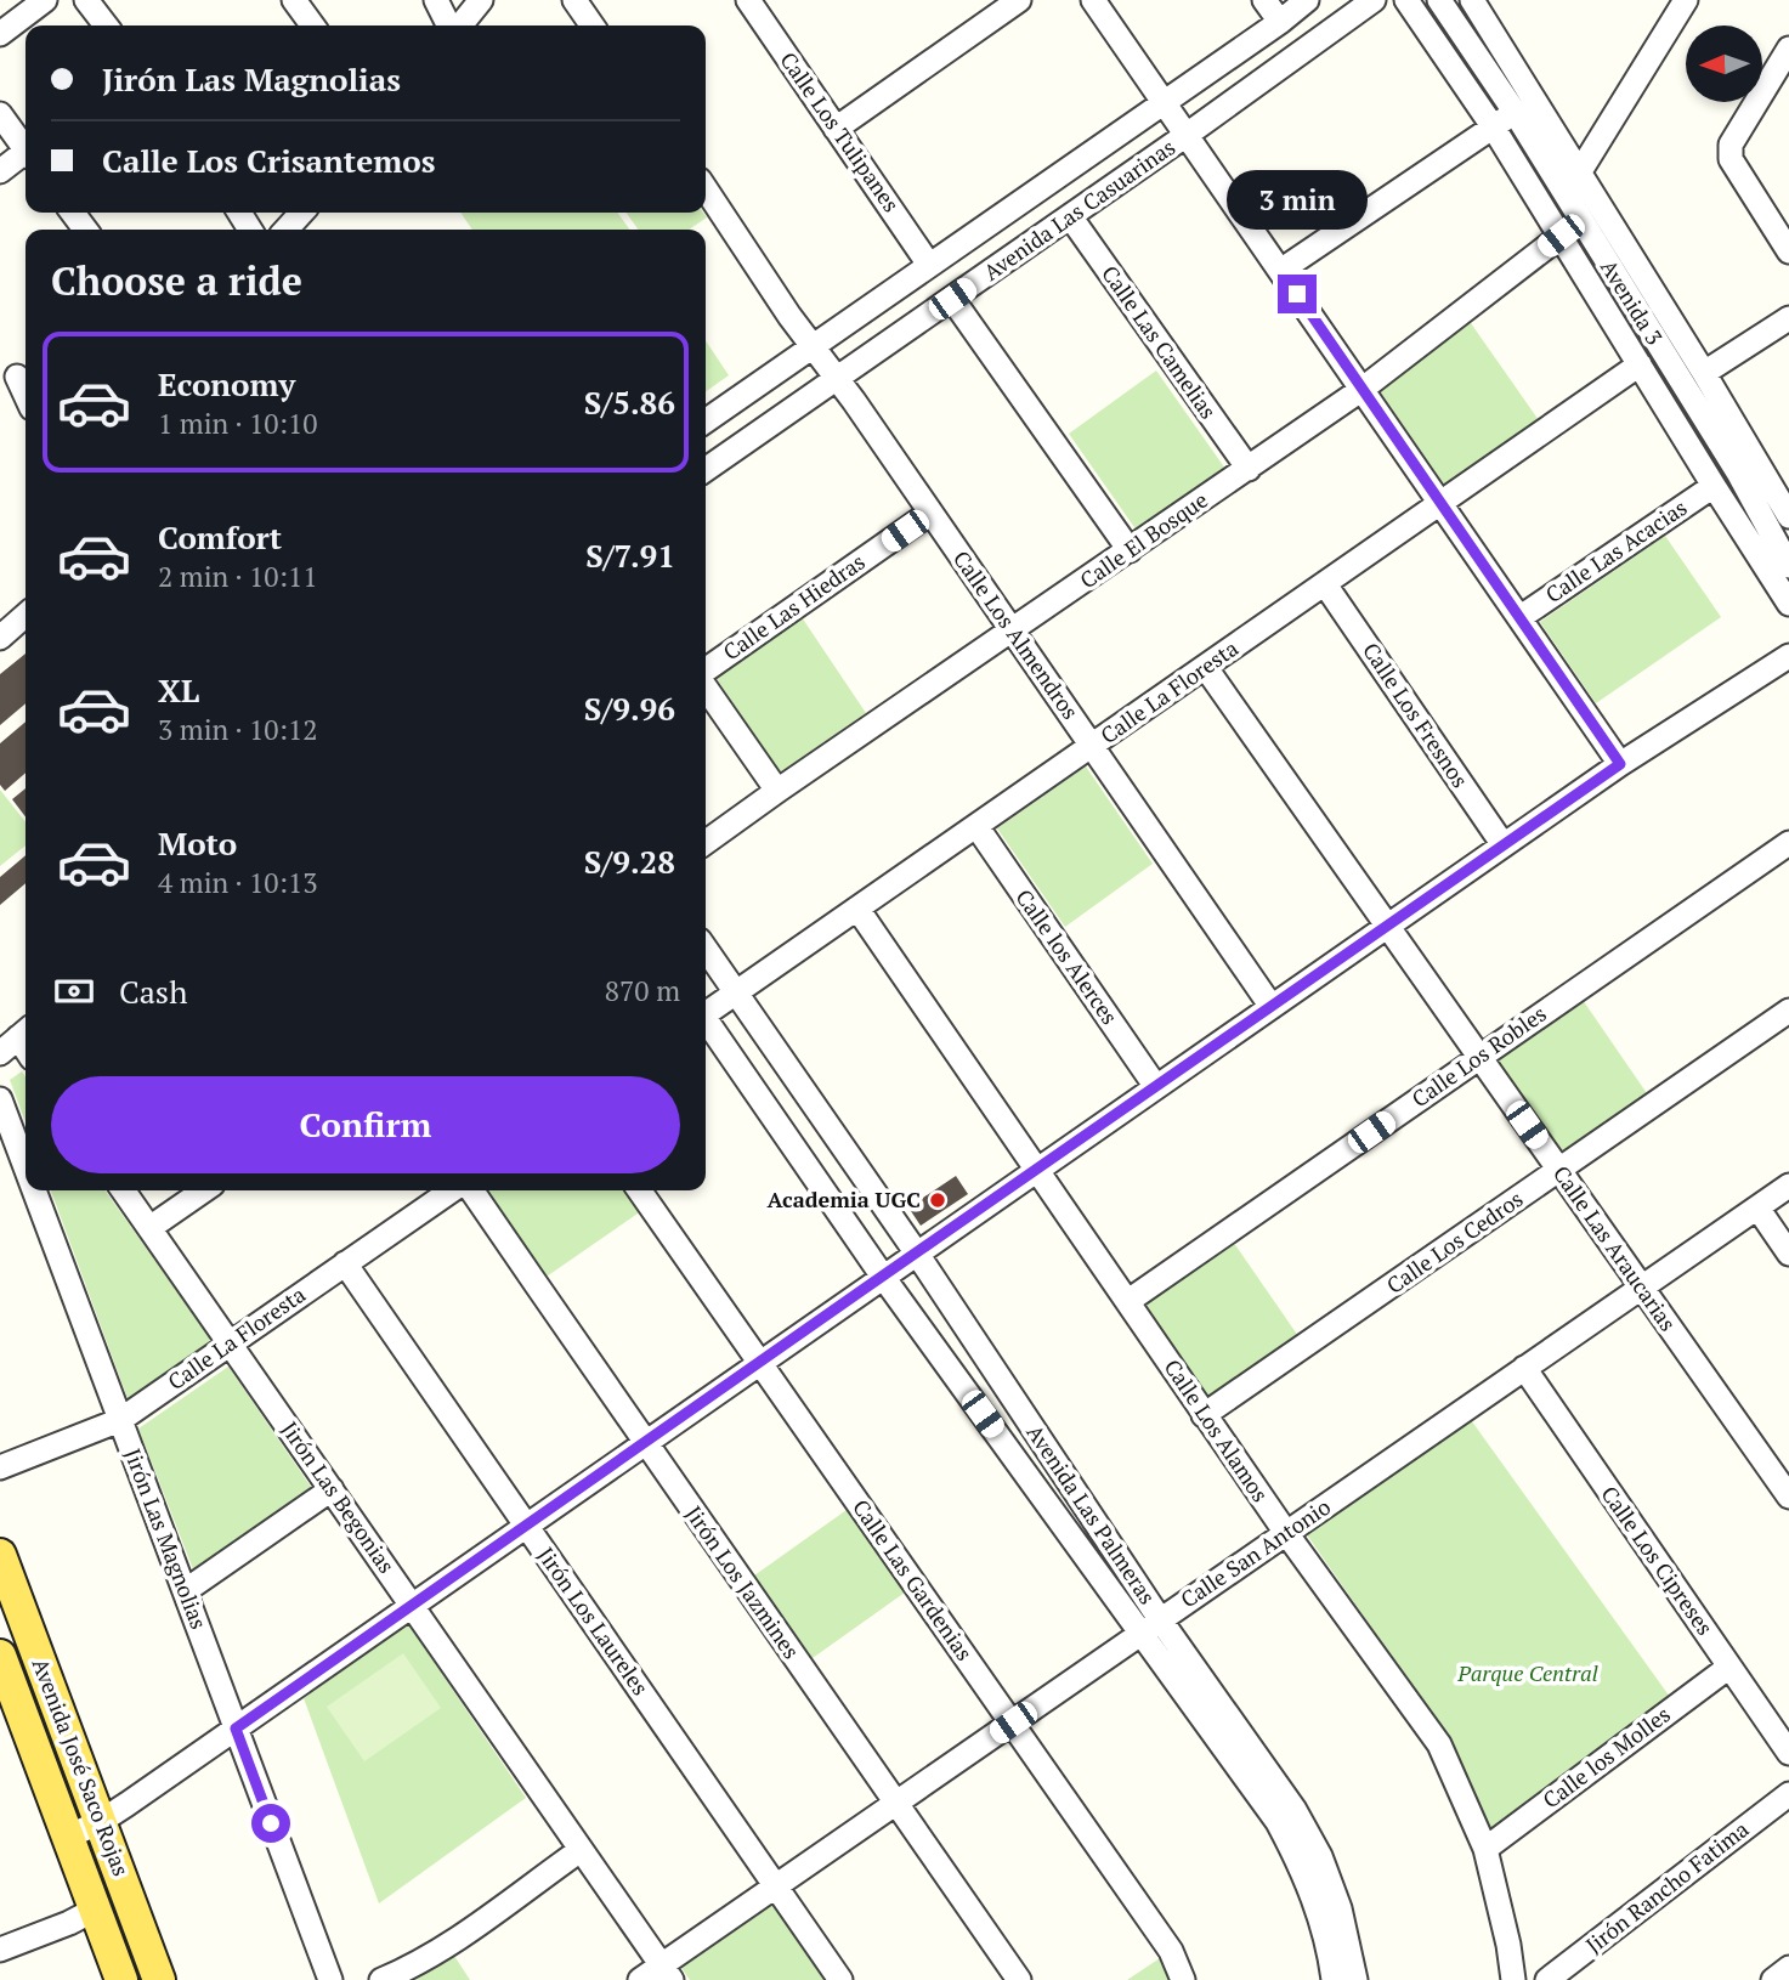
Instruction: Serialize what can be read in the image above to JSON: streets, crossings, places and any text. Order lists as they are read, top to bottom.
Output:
{
  "streets": {
    "main road": ["Avenida José Saco Rojas"],
    "street": [
      "Calle Los Tulipanes",
      "Avenida Las Casuarinas",
      "Avenida 3",
      "Calle Las Camelias",
      "Calle El Bosque",
      "Calle Las Acacias",
      "Calle Las Hiedras",
      "Calle Los Almendros",
      "Calle La Floresta",
      "Calle Los Fresnos",
      "Calle los Alerces",
      "Calle Los Robles",
      "Calle Los Cedros",
      "Calle Las Araucarias",
      "Calle Los Alamos",
      "Jirón Las Begonias",
      "Avenida Las Palmeras",
      "Jirón Las Magnolias",
      "Calle San Antonio",
      "Calle Los Cipreses",
      "Calle Las Gardenias",
      "Jirón Los Jazmines",
      "Jirón Los Laureles",
      "Calle los Molles",
      "Jirón Rancho Fatima"
    ]
  },
  "crossings": [
    ["Calle Los Tulipanes", "Avenida Las Casuarinas"],
    ["Avenida Las Casuarinas", "Calle Las Camelias"],
    ["Avenida Las Casuarinas", "Calle Los Almendros"],
    ["Avenida 3", "Calle El Bosque"],
    ["Calle Las Camelias", "Calle El Bosque"],
    ["Calle El Bosque", "Calle Los Almendros"],
    ["Calle Las Hiedras", "Calle Los Almendros"],
    ["Calle Los Almendros", "Calle La Floresta"],
    ["Calle La Floresta", "Calle Los Fresnos"],
    ["Calle La Floresta", "Calle los Alerces"],
    ["Calle La Floresta", "Calle Las Araucarias"],
    ["Calle La Floresta", "Calle Los Alamos"],
    ["Calle La Floresta", "Jirón Las Begonias"],
    ["Calle La Floresta", "Avenida Las Palmeras"],
    ["Calle La Floresta", "Jirón Las Magnolias"],
    ["Calle La Floresta", "Jirón Los Laureles"],
    ["Calle Los Robles", "Calle Las Araucarias"],
    ["Calle Los Robles", "Calle Los Alamos"],
    ["Calle Los Cedros", "Calle Las Araucarias"],
    ["Calle Los Cedros", "Calle Los Alamos"],
    ["Calle Las Araucarias", "Calle San Antonio"],
    ["Calle Los Alamos", "Calle San Antonio"],
    ["Calle Los Alamos", "Calle los Molles"],
    ["Jirón Las Begonias", "Calle San Antonio"],
    ["Avenida Las Palmeras", "Calle San Antonio"],
    ["Calle San Antonio", "Calle Los Cipreses"],
    ["Calle San Antonio", "Calle Las Gardenias"],
    ["Calle San Antonio", "Jirón Los Jazmines"],
    ["Calle San Antonio", "Jirón Los Laureles"],
    ["Calle Los Cipreses", "Calle los Molles"]
  ],
  "parks": ["Parque Central"],
  "places": ["Academia UGC"],
  "north": "left",
  "page": {
    "banner": ["Jirón Las Magnolias", "Calle Los Crisantemos"],
    "bubble": "3 min",
    "heading": "Choose a ride",
    "list": [
      {
        "name": "Economy",
        "note": "1 min · 10:10",
        "value": "S/5.86"
      },
      {
        "name": "Comfort",
        "note": "2 min · 10:11",
        "value": "S/7.91"
      },
      {
        "name": "XL",
        "note": "3 min · 10:12",
        "value": "S/9.96"
      },
      {
        "name": "Moto",
        "note": "4 min · 10:13",
        "value": "S/9.28"
      }
    ],
    "pay": ["Cash", "870 m"],
    "buttons": "Confirm"
  }
}
